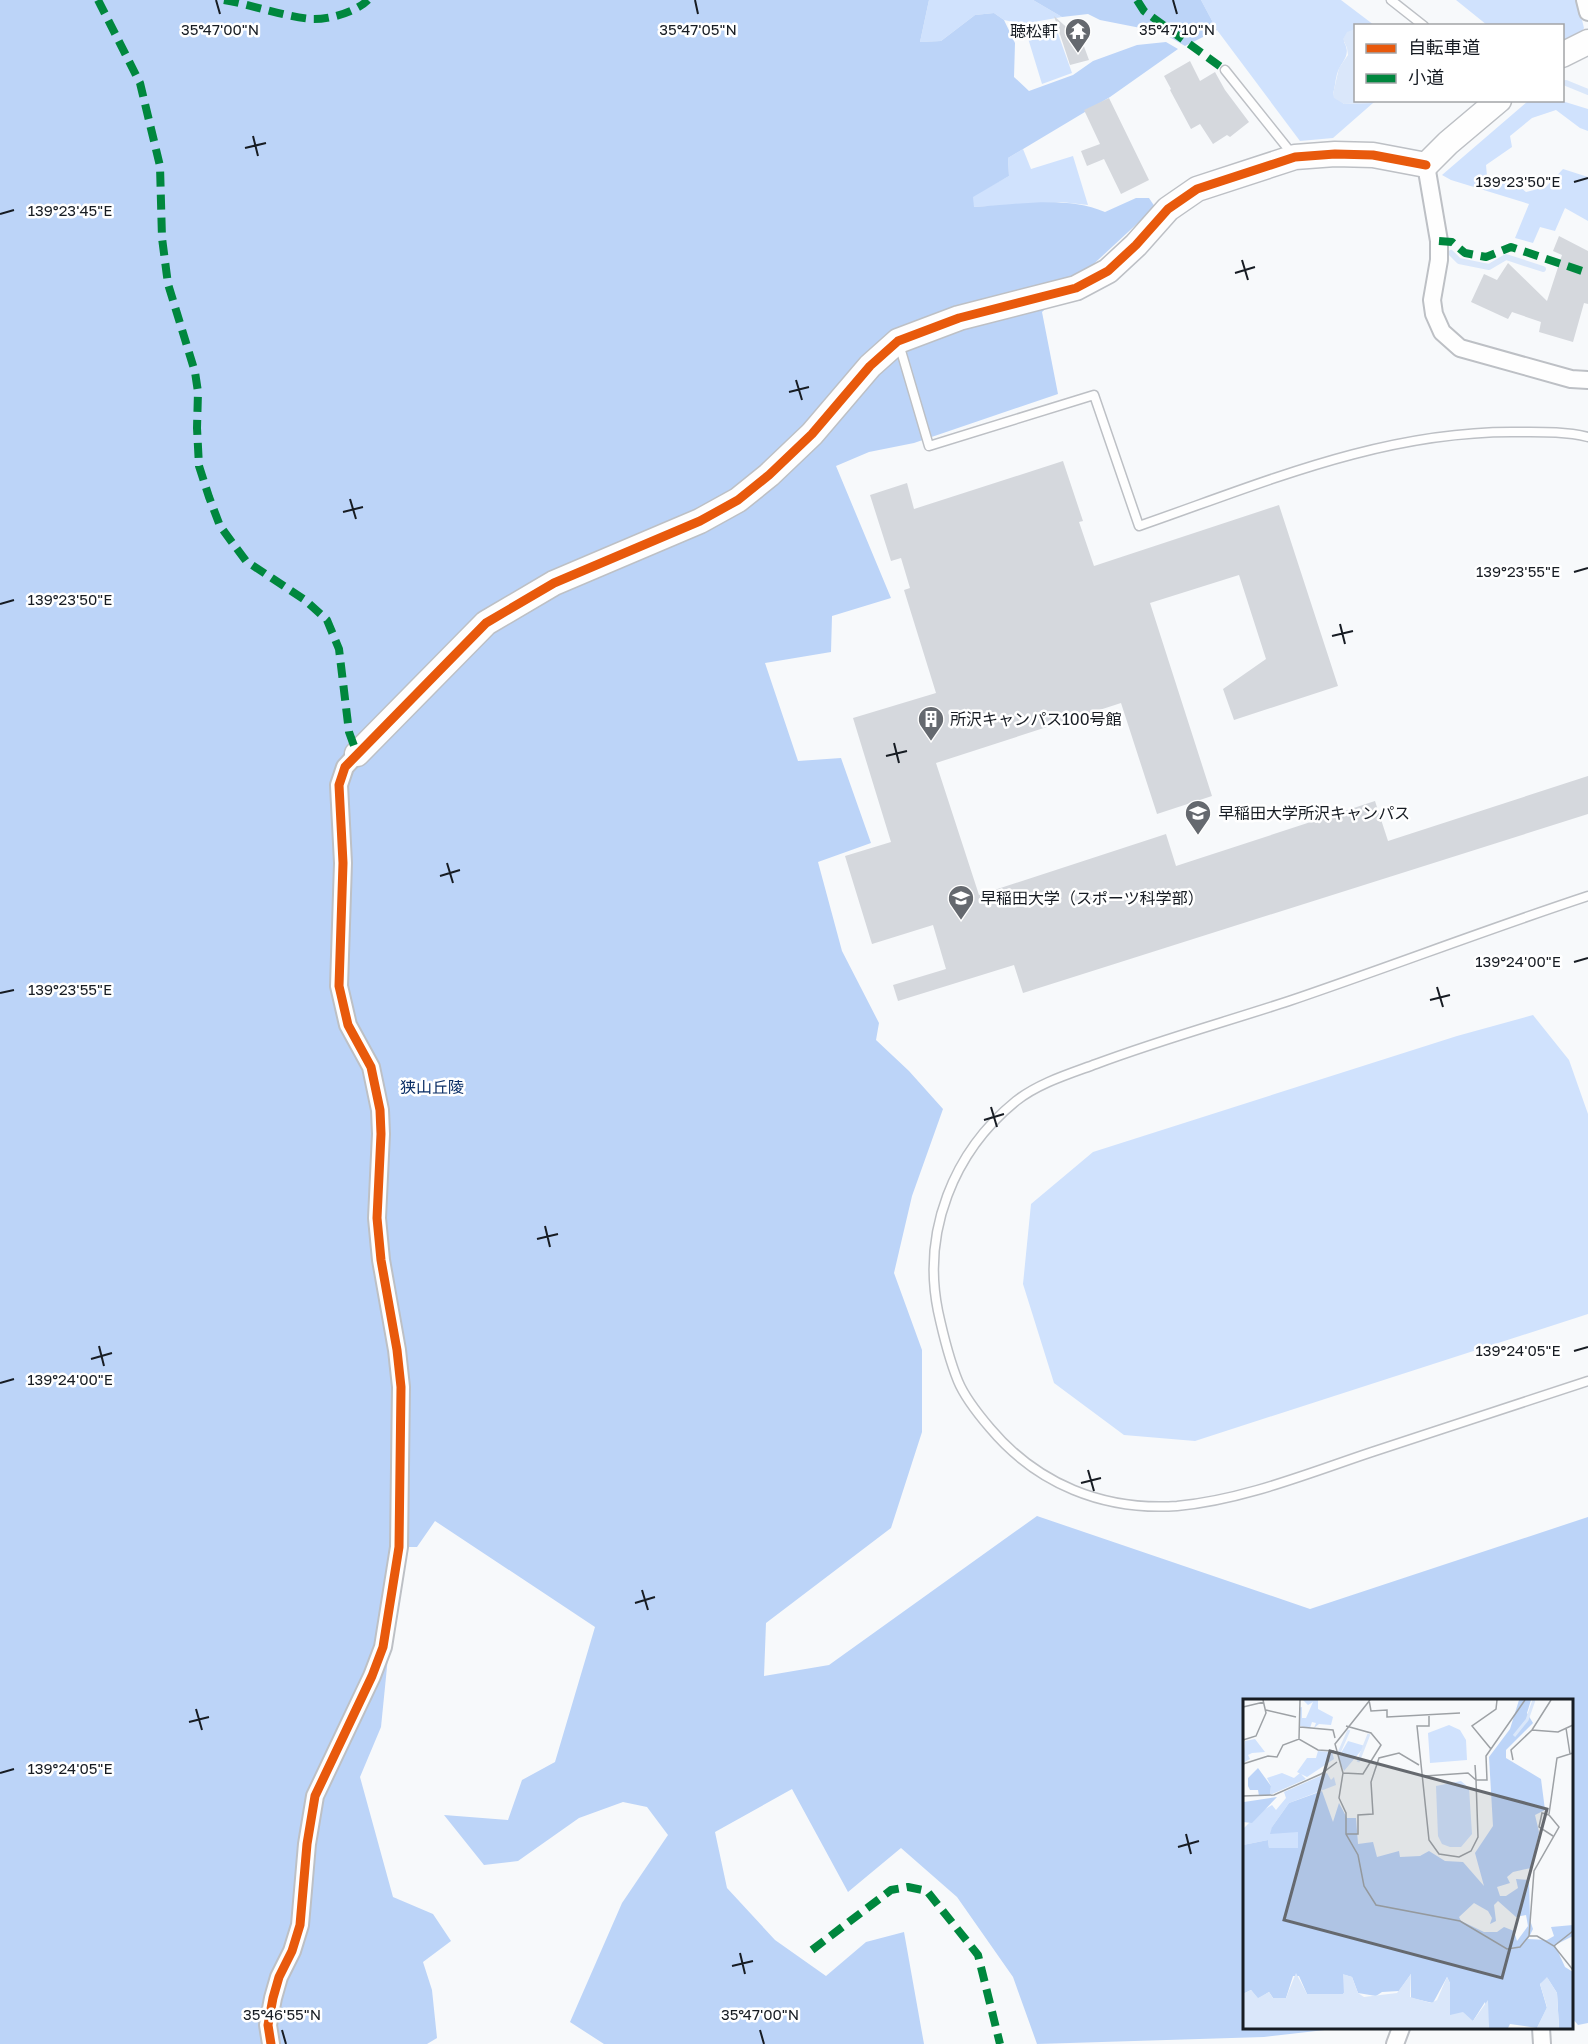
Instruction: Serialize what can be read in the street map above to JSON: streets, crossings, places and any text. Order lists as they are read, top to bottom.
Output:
{
  "parks": ["狭山丘陵"],
  "places": {
    "temple": ["聴松軒"],
    "building": ["所沢キャンパス100号館"],
    "school or university": ["早稲田大学所沢キャンパス", "早稲田大学（スポーツ科学部）"]
  },
  "legend": ["自転車道", "小道"],
  "coordinates": [
    "35°47'00\"N",
    "35°47'05\"N",
    "35°47'10\"N",
    "139°23'50\"E",
    "139°23'45\"E",
    "139°23'55\"E",
    "139°24'00\"E",
    "139°24'05\"E",
    "35°46'55\"N"
  ]
}
